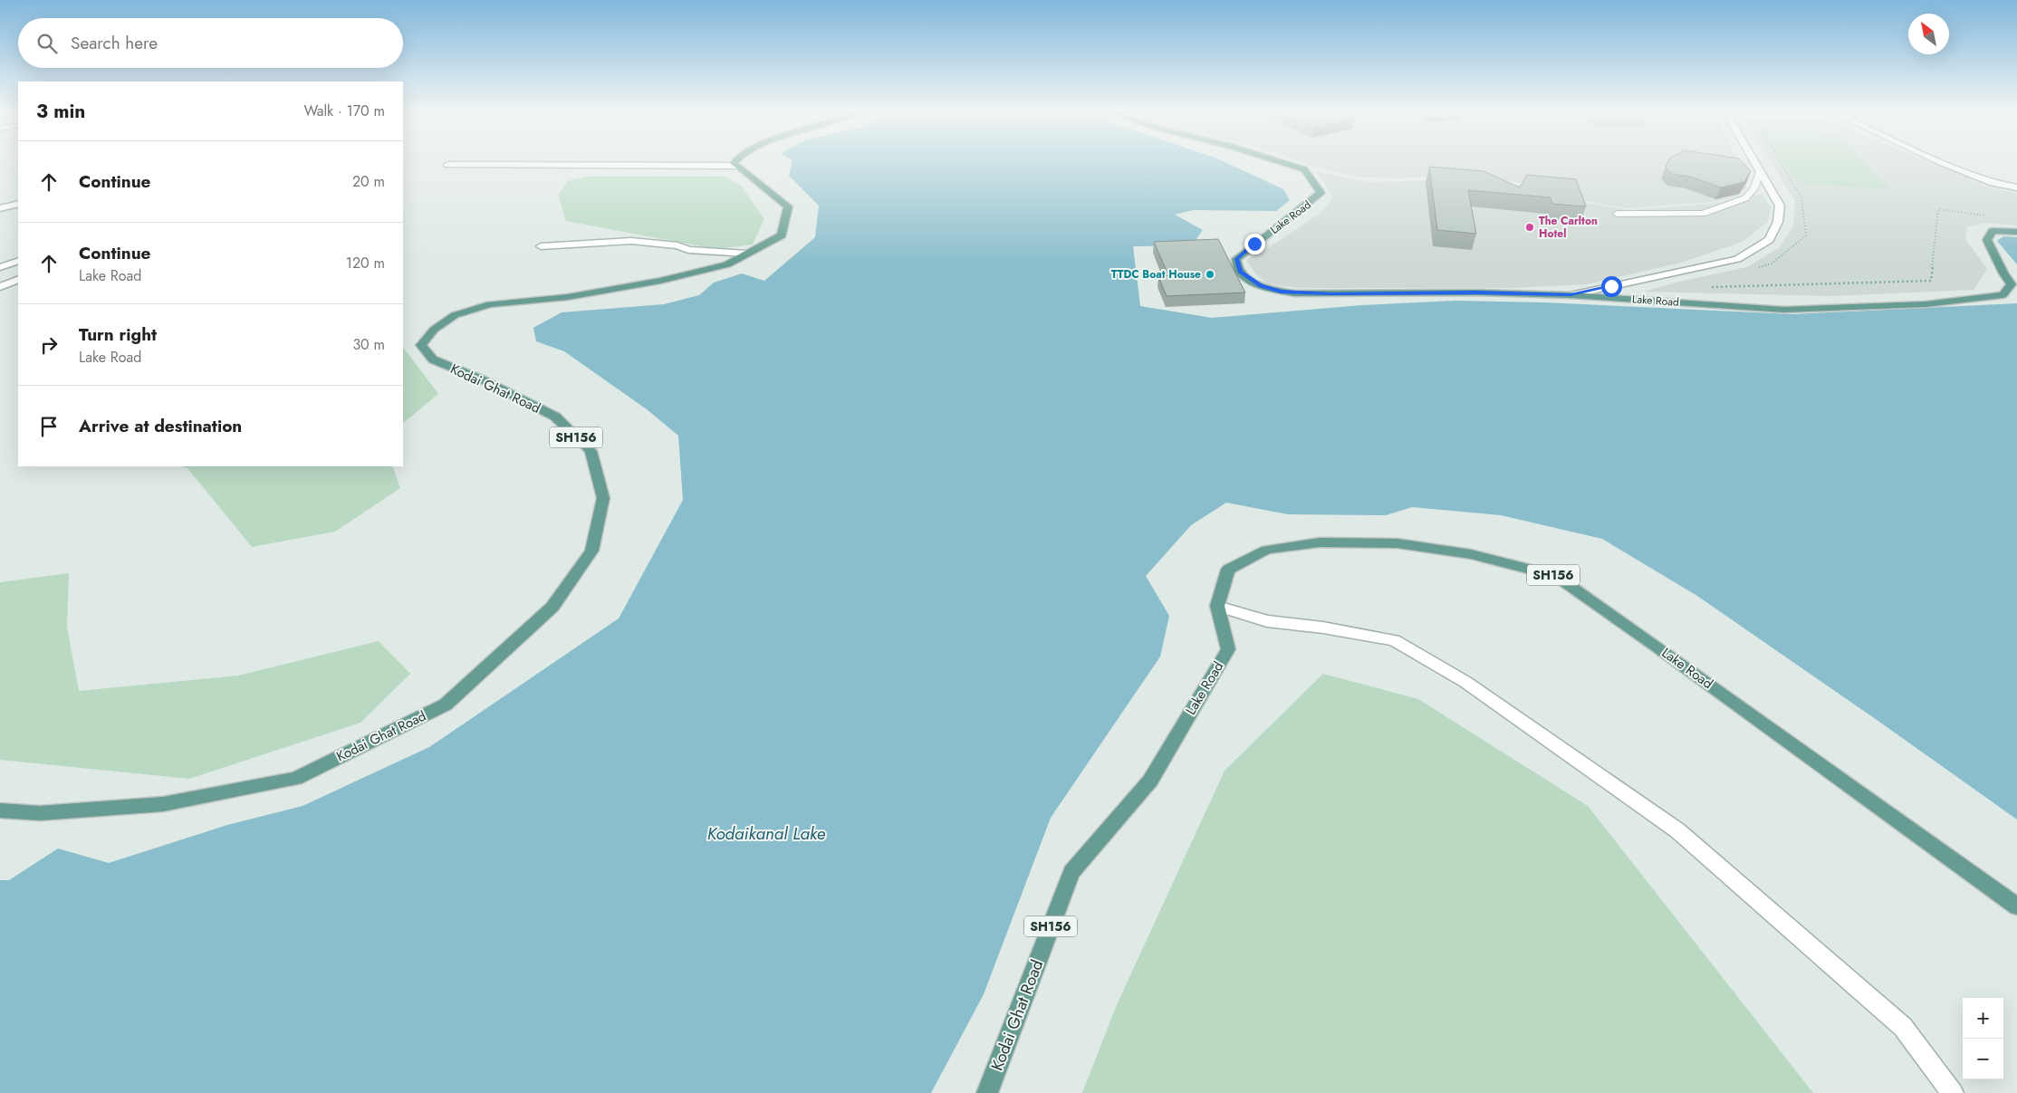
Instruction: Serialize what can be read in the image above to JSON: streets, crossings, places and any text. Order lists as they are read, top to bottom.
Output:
{
  "streets": {
    "main road": ["Lake Road", "Kodai Ghat Road", "SH156"]
  },
  "crossings": [
    ["Lake Road", "Kodai Ghat Road"]
  ],
  "water": ["Kodaikanal Lake"],
  "places": ["The Carlton Hotel", "TTDC Boat House"],
  "north": "top left",
  "page": {
    "search": "Search here",
    "heading": ["3 min", "Walk · 170 m"],
    "list": [
      ["Continue", "20 m"],
      ["Continue", "Lake Road", "120 m"],
      ["Turn right", "Lake Road", "30 m"],
      "Arrive at destination"
    ],
    "map_buttons": ["+", "−"]
  }
}
